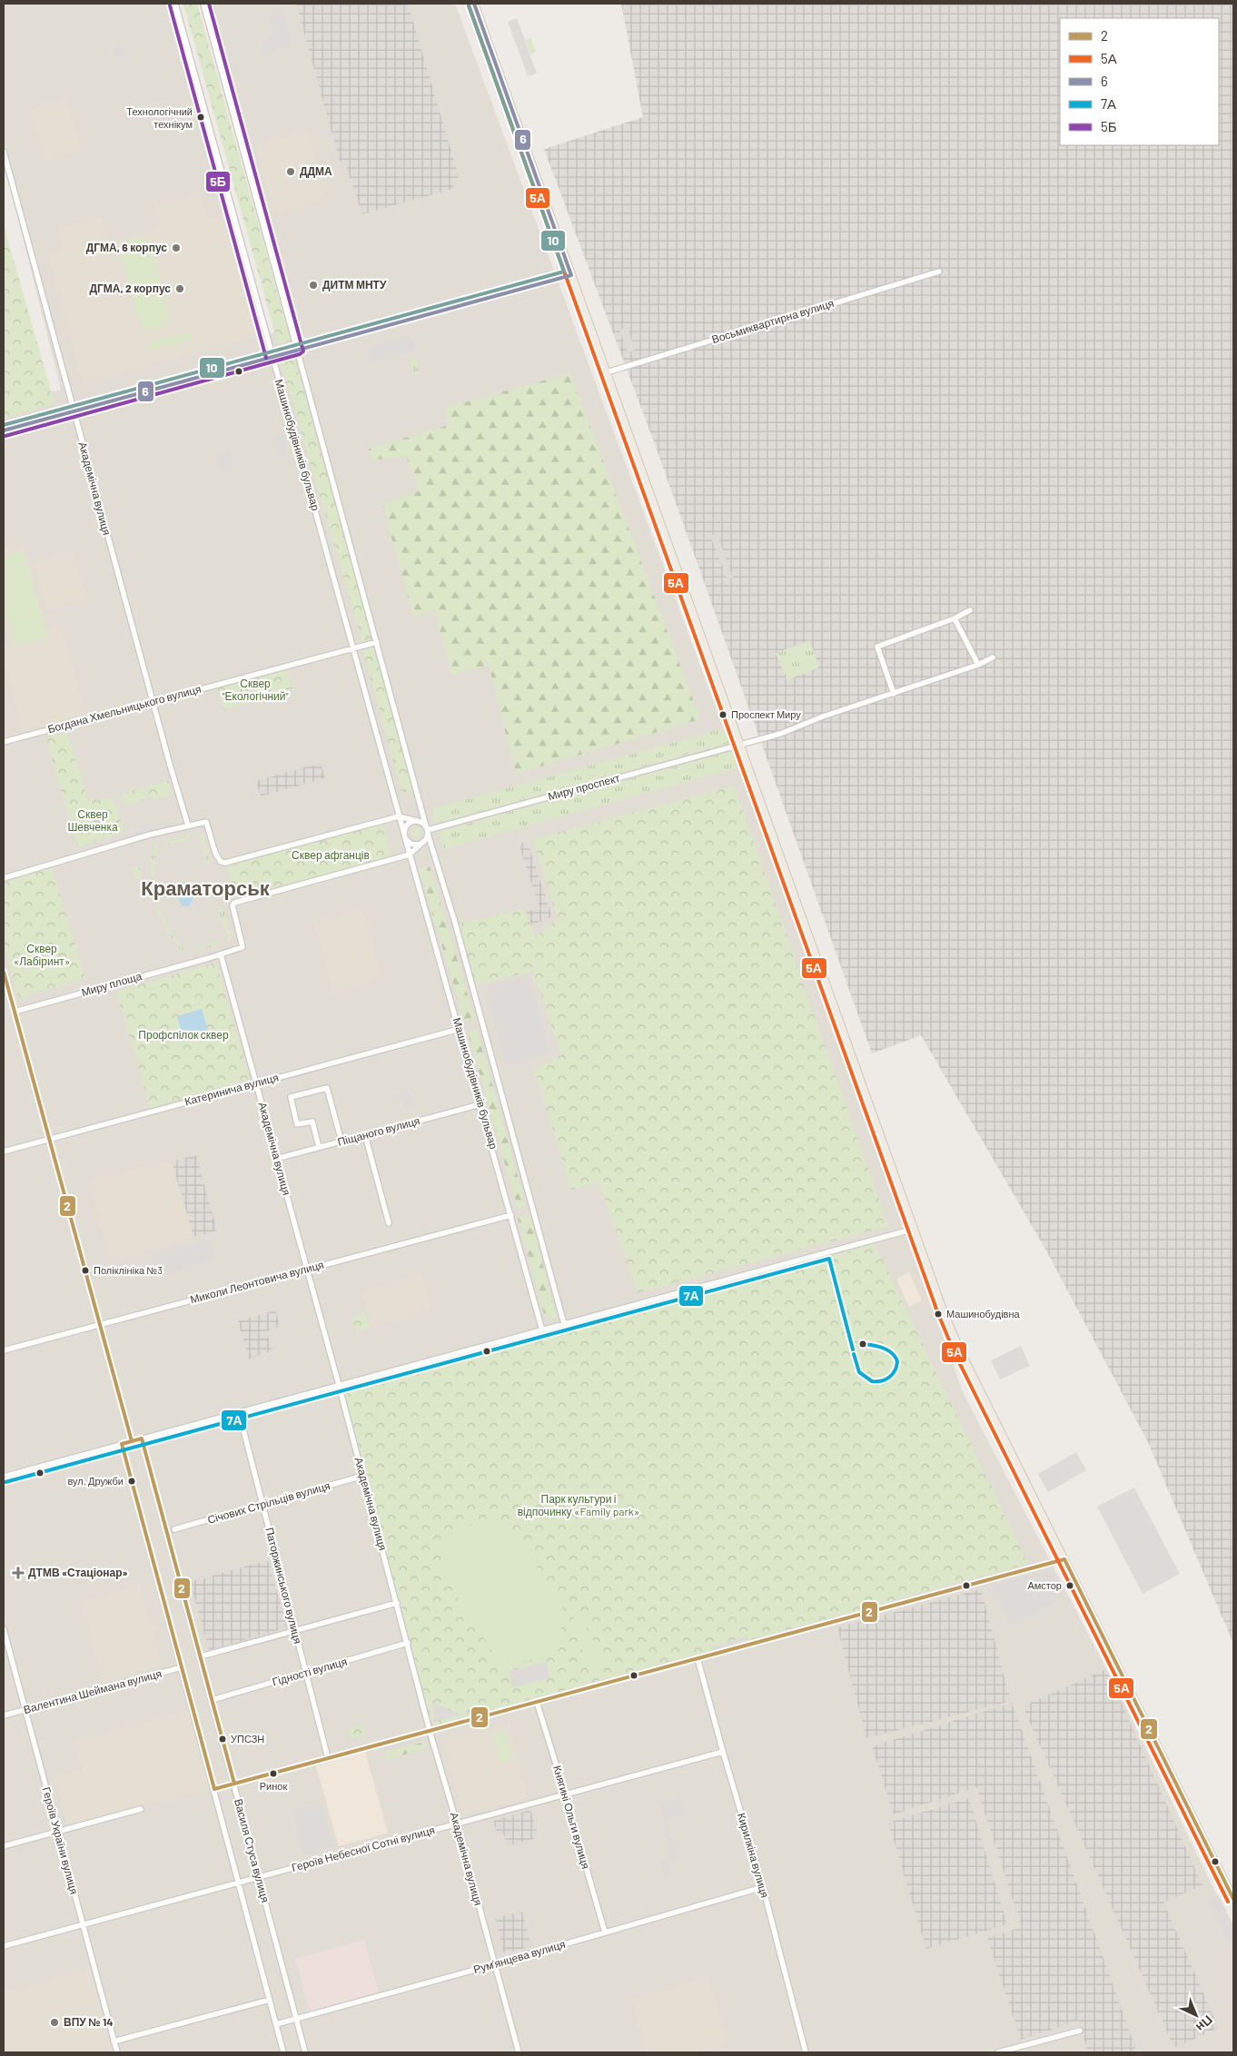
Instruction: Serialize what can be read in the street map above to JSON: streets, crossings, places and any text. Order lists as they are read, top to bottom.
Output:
{
  "streets": {
    "street": [
      "Восьмиквартирна вулиця",
      "Машинобудівників бульвар",
      "Академічна вулиця",
      "Богдана Хмельницького вулиця",
      "Миру проспект",
      "Миру площа",
      "Катеринича вулиця",
      "Піщаного вулиця",
      "Миколи Леонтовича вулиця",
      "Січових Стрільців вулиця",
      "Паторжинського вулиця",
      "Гідності вулиця",
      "Валентина Шеймана вулиця",
      "Княгині Ольги вулиця",
      "Героїв України вулиця",
      "Героїв Небесної Сотні вулиця",
      "Василя Стуса вулиця",
      "Кирилкіна вулиця",
      "Рум’янцева вулиця"
    ]
  },
  "crossings": [
    ["Машинобудівників бульвар", "Богдана Хмельницького вулиця"],
    ["Машинобудівників бульвар", "Миру проспект"],
    ["Машинобудівників бульвар", "Катеринича вулиця"],
    ["Машинобудівників бульвар", "Піщаного вулиця"],
    ["Машинобудівників бульвар", "Миколи Леонтовича вулиця"],
    ["Академічна вулиця", "Богдана Хмельницького вулиця"],
    ["Академічна вулиця", "Миру площа"],
    ["Академічна вулиця", "Катеринича вулиця"],
    ["Академічна вулиця", "Піщаного вулиця"],
    ["Академічна вулиця", "Миколи Леонтовича вулиця"],
    ["Академічна вулиця", "Січових Стрільців вулиця"],
    ["Академічна вулиця", "Гідності вулиця"],
    ["Академічна вулиця", "Героїв Небесної Сотні вулиця"],
    ["Академічна вулиця", "Рум’янцева вулиця"],
    ["Січових Стрільців вулиця", "Паторжинського вулиця"],
    ["Паторжинського вулиця", "Гідності вулиця"],
    ["Гідності вулиця", "Василя Стуса вулиця"],
    ["Валентина Шеймана вулиця", "Героїв України вулиця"],
    ["Валентина Шеймана вулиця", "Василя Стуса вулиця"],
    ["Княгині Ольги вулиця", "Героїв Небесної Сотні вулиця"],
    ["Княгині Ольги вулиця", "Рум’янцева вулиця"],
    ["Героїв України вулиця", "Героїв Небесної Сотні вулиця"],
    ["Героїв Небесної Сотні вулиця", "Василя Стуса вулиця"],
    ["Героїв Небесної Сотні вулиця", "Кирилкіна вулиця"],
    ["Василя Стуса вулиця", "Рум’янцева вулиця"],
    ["Кирилкіна вулиця", "Рум’янцева вулиця"]
  ],
  "districts": ["Краматорськ"],
  "parks": [
    "Сквер \"Екологічний\"",
    "Сквер Шевченка",
    "Сквер афганців",
    "Сквер «Лабіринт»",
    "Профспілок сквер",
    "Парк культури і відпочинку «Family park»"
  ],
  "places": {
    "other": [
      "Технологічний технікум",
      "ДДМА",
      "ДГМА, 6 корпус",
      "ДИТМ МНТУ",
      "ДГМА, 2 корпус",
      "Проспект Миру",
      "Поліклініка №3",
      "Машинобудівна",
      "вул. Дружби",
      "Амстор",
      "УПСЗН",
      "Ринок",
      "ВПУ № 14"
    ],
    "health": ["ДТМВ «Стаціонар»"]
  },
  "lines": [
    "transit line 6",
    "transit line 5Б",
    "transit line 5А",
    "transit line 10",
    "transit line 2",
    "transit line 7А"
  ],
  "legend": [
    "2",
    "5А",
    "6",
    "7А",
    "5Б"
  ],
  "north": "bottom right"
}
